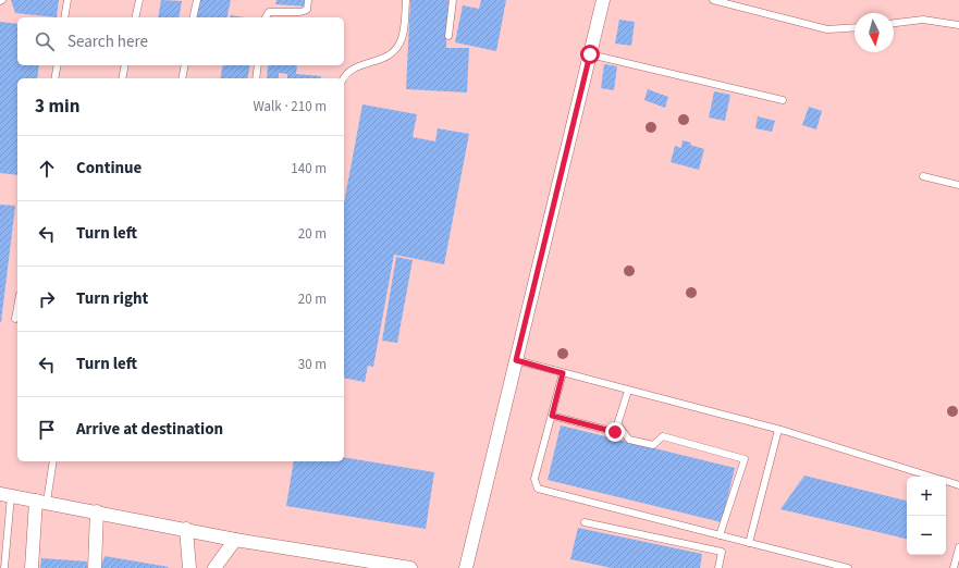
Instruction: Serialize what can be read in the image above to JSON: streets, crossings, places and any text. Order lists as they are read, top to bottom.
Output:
{
  "north": "bottom",
  "page": {
    "search": "Search here",
    "heading": ["3 min", "Walk · 210 m"],
    "list": [
      ["Continue", "140 m"],
      ["Turn left", "20 m"],
      ["Turn right", "20 m"],
      ["Turn left", "30 m"],
      "Arrive at destination"
    ],
    "map_buttons": ["+", "−"]
  }
}
